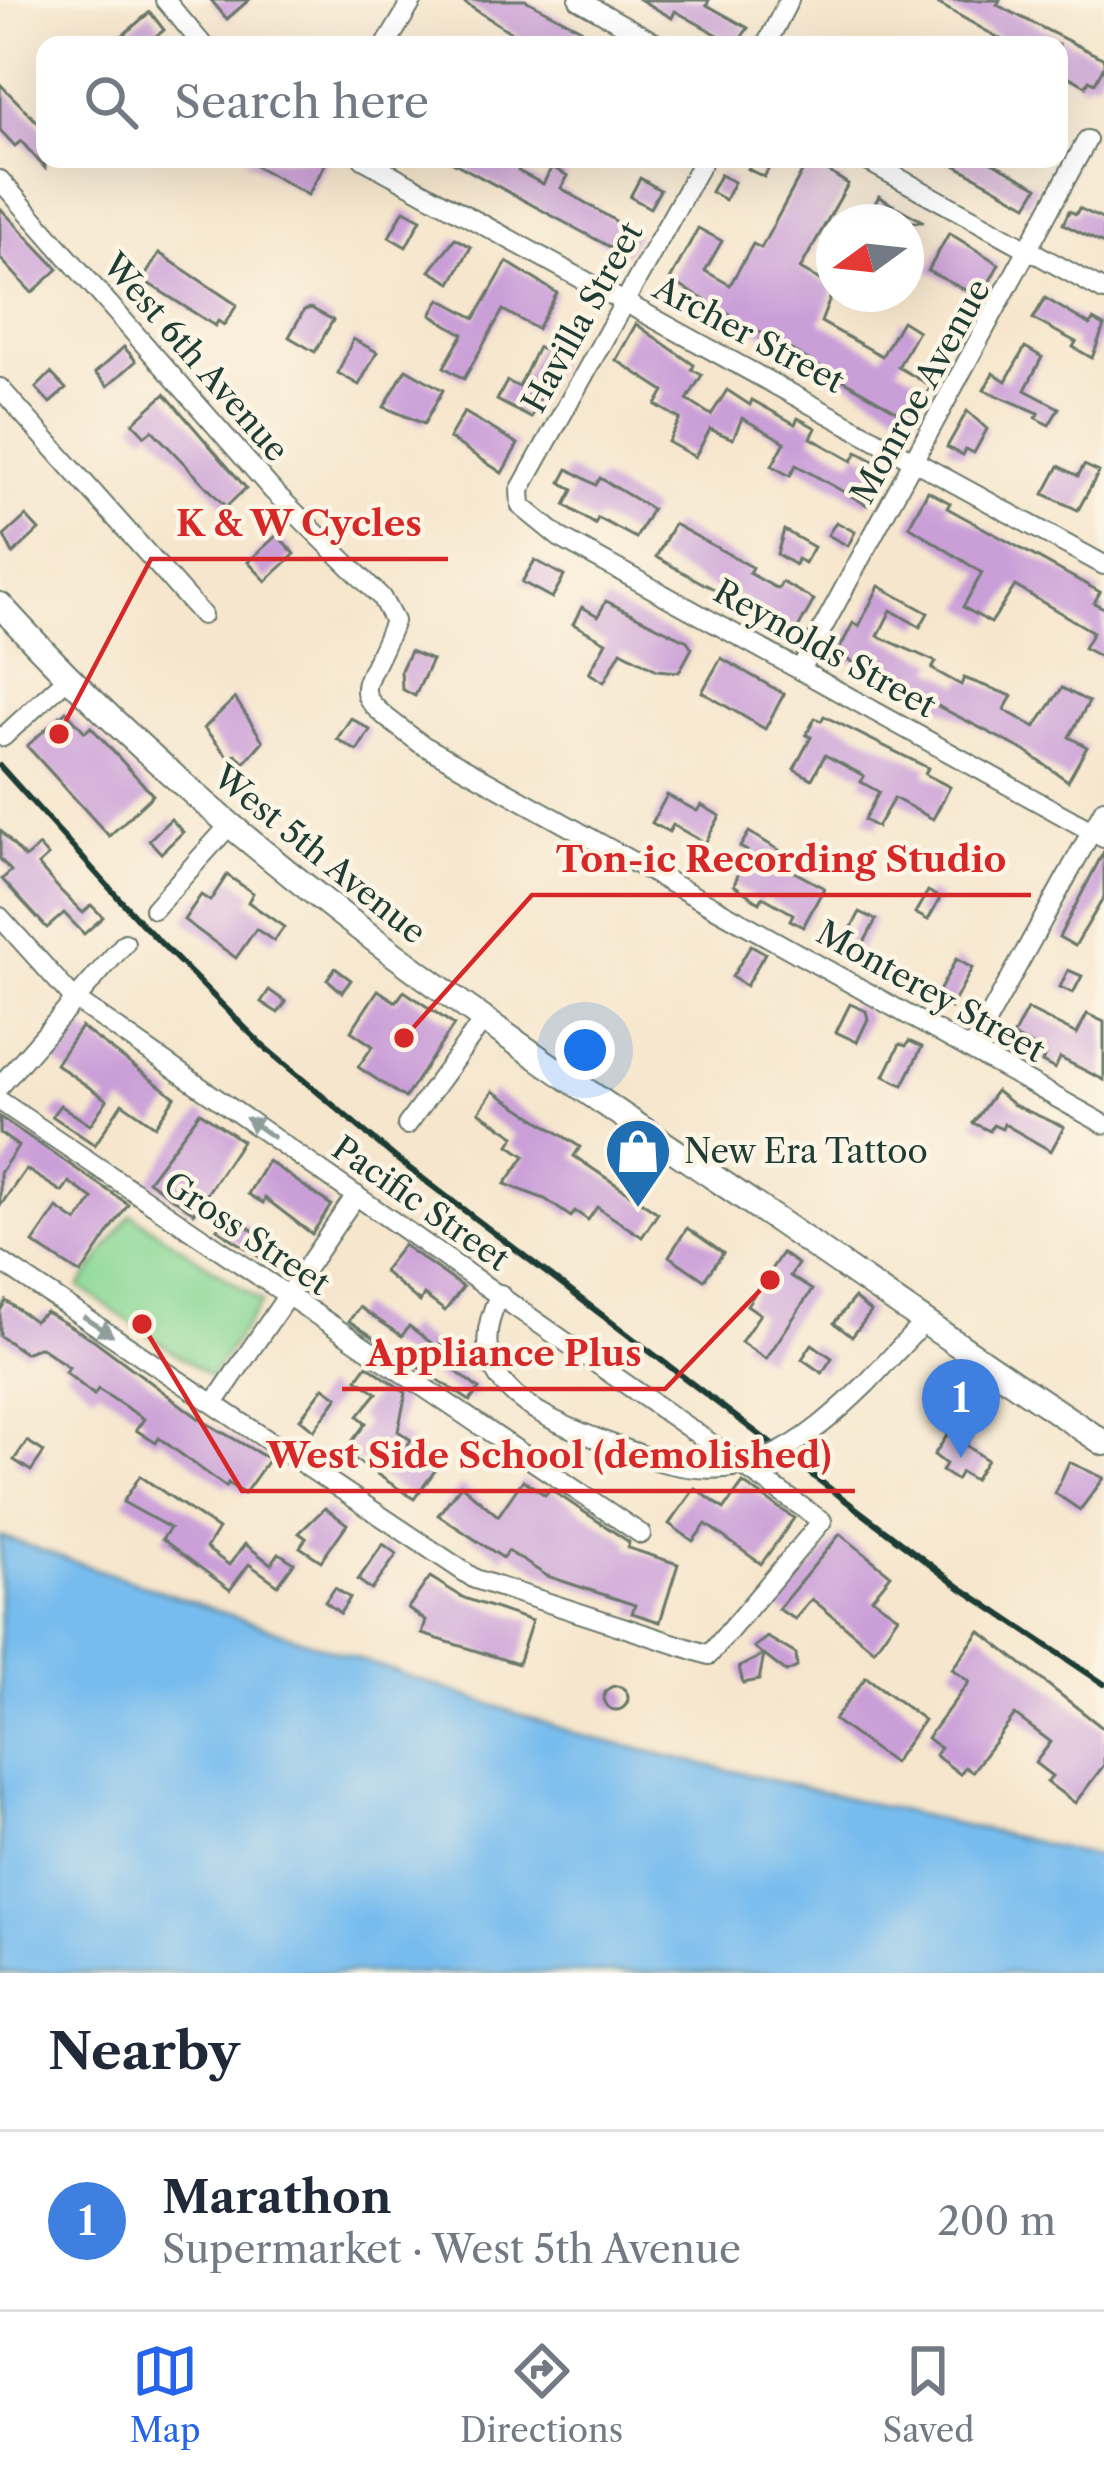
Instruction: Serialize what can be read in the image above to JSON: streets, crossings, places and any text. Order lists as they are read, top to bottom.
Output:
{
  "streets": {
    "main road": ["West 5th Avenue"],
    "street": [
      "Havilla Street",
      "Archer Street",
      "West 6th Avenue",
      "Monroe Avenue",
      "Reynolds Street",
      "Monterey Street",
      "Pacific Street",
      "Gross Street"
    ]
  },
  "crossings": [
    ["Havilla Street", "Archer Street"],
    ["Havilla Street", "Reynolds Street"],
    ["Archer Street", "Monroe Avenue"],
    ["West 6th Avenue", "Monterey Street"],
    ["Monroe Avenue", "Reynolds Street"]
  ],
  "places": {
    "other": [
      "K & W Cycles",
      "Ton-ic Recording Studio",
      "Appliance Plus",
      "West Side School (demolished)"
    ],
    "shop": ["New Era Tattoo"]
  },
  "north": "left",
  "page": {
    "search": "Search here",
    "pins": "1",
    "heading": "Nearby",
    "list": [
      {
        "mark": "1",
        "name": "Marathon",
        "note": "Supermarket · West 5th Avenue",
        "value": "200 m"
      }
    ],
    "nav": ["Map", "Directions", "Saved"]
  }
}
